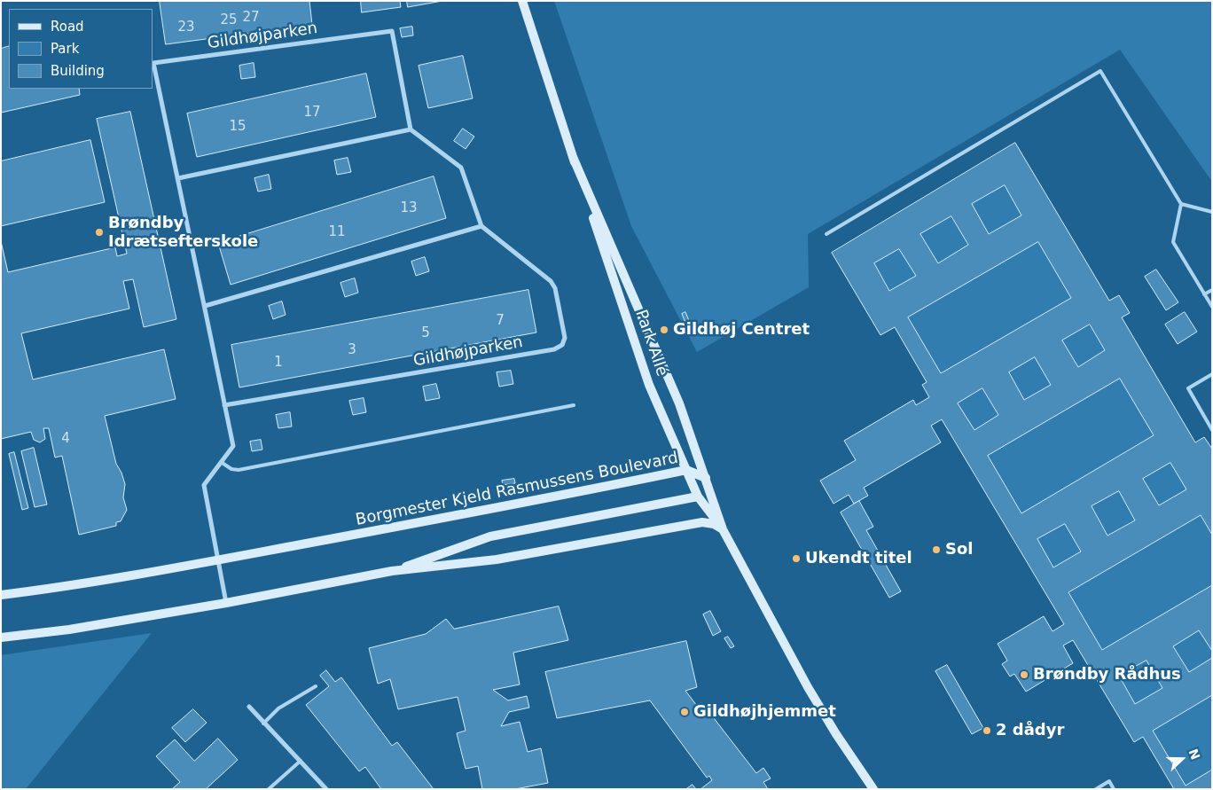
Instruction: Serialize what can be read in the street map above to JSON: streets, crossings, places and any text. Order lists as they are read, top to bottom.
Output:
{
  "streets": {
    "street": ["Gildhøjparken", "Park Allé", "Borgmester Kjeld Rasmussens Boulevard"]
  },
  "crossings": [
    ["Gildhøjparken", "Borgmester Kjeld Rasmussens Boulevard"],
    ["Park Allé", "Borgmester Kjeld Rasmussens Boulevard"]
  ],
  "places": [
    "Brøndby Idrætsefterskole",
    "Gildhøj Centret",
    "Sol",
    "Ukendt titel",
    "Brøndby Rådhus",
    "Gildhøjhjemmet",
    "2 dådyr"
  ],
  "house_numbers": [
    "27",
    "25",
    "23",
    "17",
    "15",
    "13",
    "11",
    "7",
    "5",
    "3",
    "1",
    "4"
  ],
  "legend": ["Road", "Park", "Building"],
  "north": "right"
}
